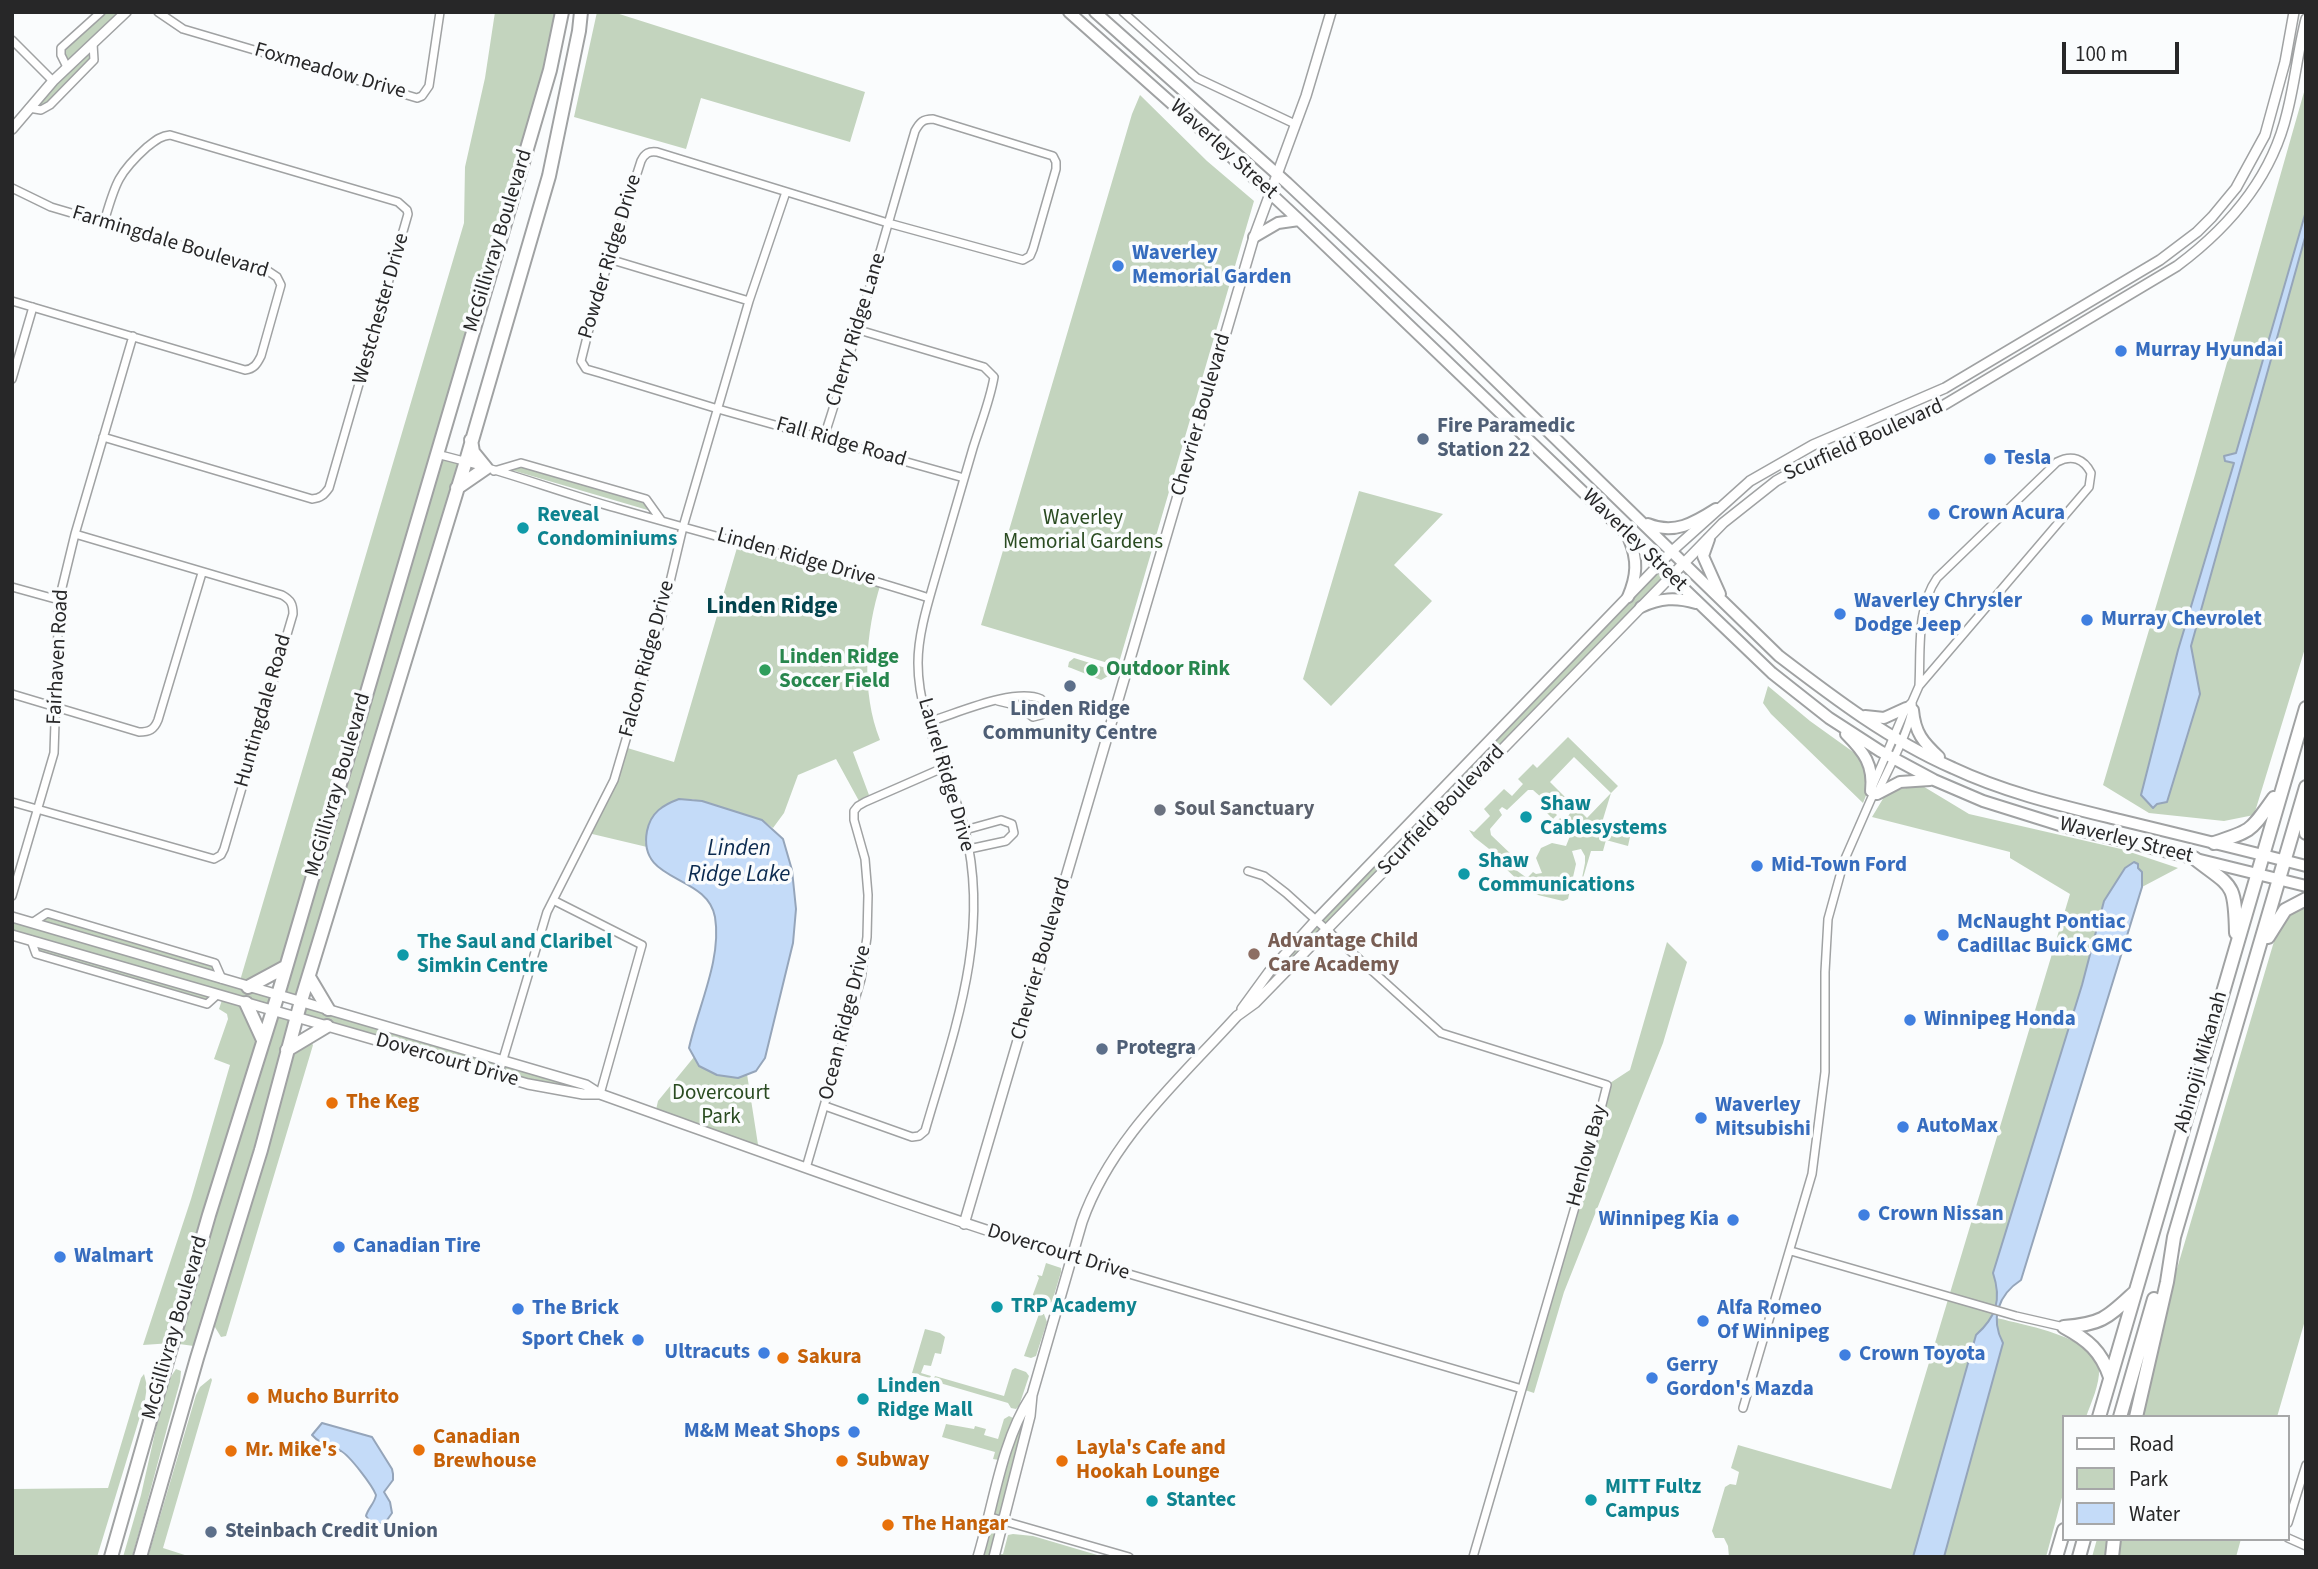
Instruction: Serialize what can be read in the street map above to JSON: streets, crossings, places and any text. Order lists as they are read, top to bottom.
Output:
{
  "streets": {
    "main road": ["Waverley Street", "McGillivray Boulevard", "Abinojii Mikanah"],
    "street": [
      "Foxmeadow Drive",
      "Farmingdale Boulevard",
      "Powder Ridge Drive",
      "Westchester Drive",
      "Cherry Ridge Lane",
      "Chevrier Boulevard",
      "Scurfield Boulevard",
      "Fall Ridge Road",
      "Linden Ridge Drive",
      "Fairhaven Road",
      "Falcon Ridge Drive",
      "Huntingdale Road",
      "Laurel Ridge Drive",
      "Ocean Ridge Drive",
      "Dovercourt Drive",
      "Henlow Bay"
    ]
  },
  "crossings": [
    ["Waverley Street", "Chevrier Boulevard"],
    ["Waverley Street", "Scurfield Boulevard"],
    ["Waverley Street", "Abinojii Mikanah"],
    ["McGillivray Boulevard", "Linden Ridge Drive"],
    ["McGillivray Boulevard", "Dovercourt Drive"],
    ["Farmingdale Boulevard", "Westchester Drive"],
    ["Farmingdale Boulevard", "Fairhaven Road"],
    ["Powder Ridge Drive", "Fall Ridge Road"],
    ["Powder Ridge Drive", "Falcon Ridge Drive"],
    ["Westchester Drive", "Fairhaven Road"],
    ["Cherry Ridge Lane", "Fall Ridge Road"],
    ["Cherry Ridge Lane", "Laurel Ridge Drive"],
    ["Chevrier Boulevard", "Dovercourt Drive"],
    ["Scurfield Boulevard", "Dovercourt Drive"],
    ["Scurfield Boulevard", "Henlow Bay"],
    ["Fall Ridge Road", "Falcon Ridge Drive"],
    ["Fall Ridge Road", "Laurel Ridge Drive"],
    ["Linden Ridge Drive", "Falcon Ridge Drive"],
    ["Linden Ridge Drive", "Laurel Ridge Drive"],
    ["Fairhaven Road", "Huntingdale Road"],
    ["Falcon Ridge Drive", "Dovercourt Drive"],
    ["Laurel Ridge Drive", "Ocean Ridge Drive"],
    ["Ocean Ridge Drive", "Dovercourt Drive"],
    ["Dovercourt Drive", "Henlow Bay"]
  ],
  "districts": ["Linden Ridge"],
  "water": ["Linden Ridge Lake"],
  "parks": ["Waverley Memorial Gardens", "Dovercourt Park"],
  "places": [
    "Waverley Memorial Garden",
    "Murray Hyundai",
    "Fire Paramedic Station 22",
    "Tesla",
    "Crown Acura",
    "Reveal Condominiums",
    "Waverley Chrysler Dodge Jeep",
    "Murray Chevrolet",
    "Linden Ridge Soccer Field",
    "Outdoor Rink",
    "Linden Ridge Community Centre",
    "Soul Sanctuary",
    "Shaw Cablesystems",
    "Mid-Town Ford",
    "Shaw Communications",
    "McNaught Pontiac Cadillac Buick GMC",
    "Advantage Child Care Academy",
    "The Saul and Claribel Simkin Centre",
    "Winnipeg Honda",
    "Protegra",
    "The Keg",
    "Waverley Mitsubishi",
    "AutoMax",
    "Crown Nissan",
    "Winnipeg Kia",
    "Canadian Tire",
    "Walmart",
    "TRP Academy",
    "The Brick",
    "Alfa Romeo Of Winnipeg",
    "Sport Chek",
    "Ultracuts",
    "Crown Toyota",
    "Sakura",
    "Gerry Gordon's Mazda",
    "Mucho Burrito",
    "Linden Ridge Mall",
    "M&M Meat Shops",
    "Canadian Brewhouse",
    "Mr. Mike's",
    "Subway",
    "Layla's Cafe and Hookah Lounge",
    "MITT Fultz Campus",
    "Stantec",
    "The Hangar",
    "Steinbach Credit Union"
  ],
  "legend": ["Road", "Park", "Water"],
  "scale_bar": "100 m"
}
